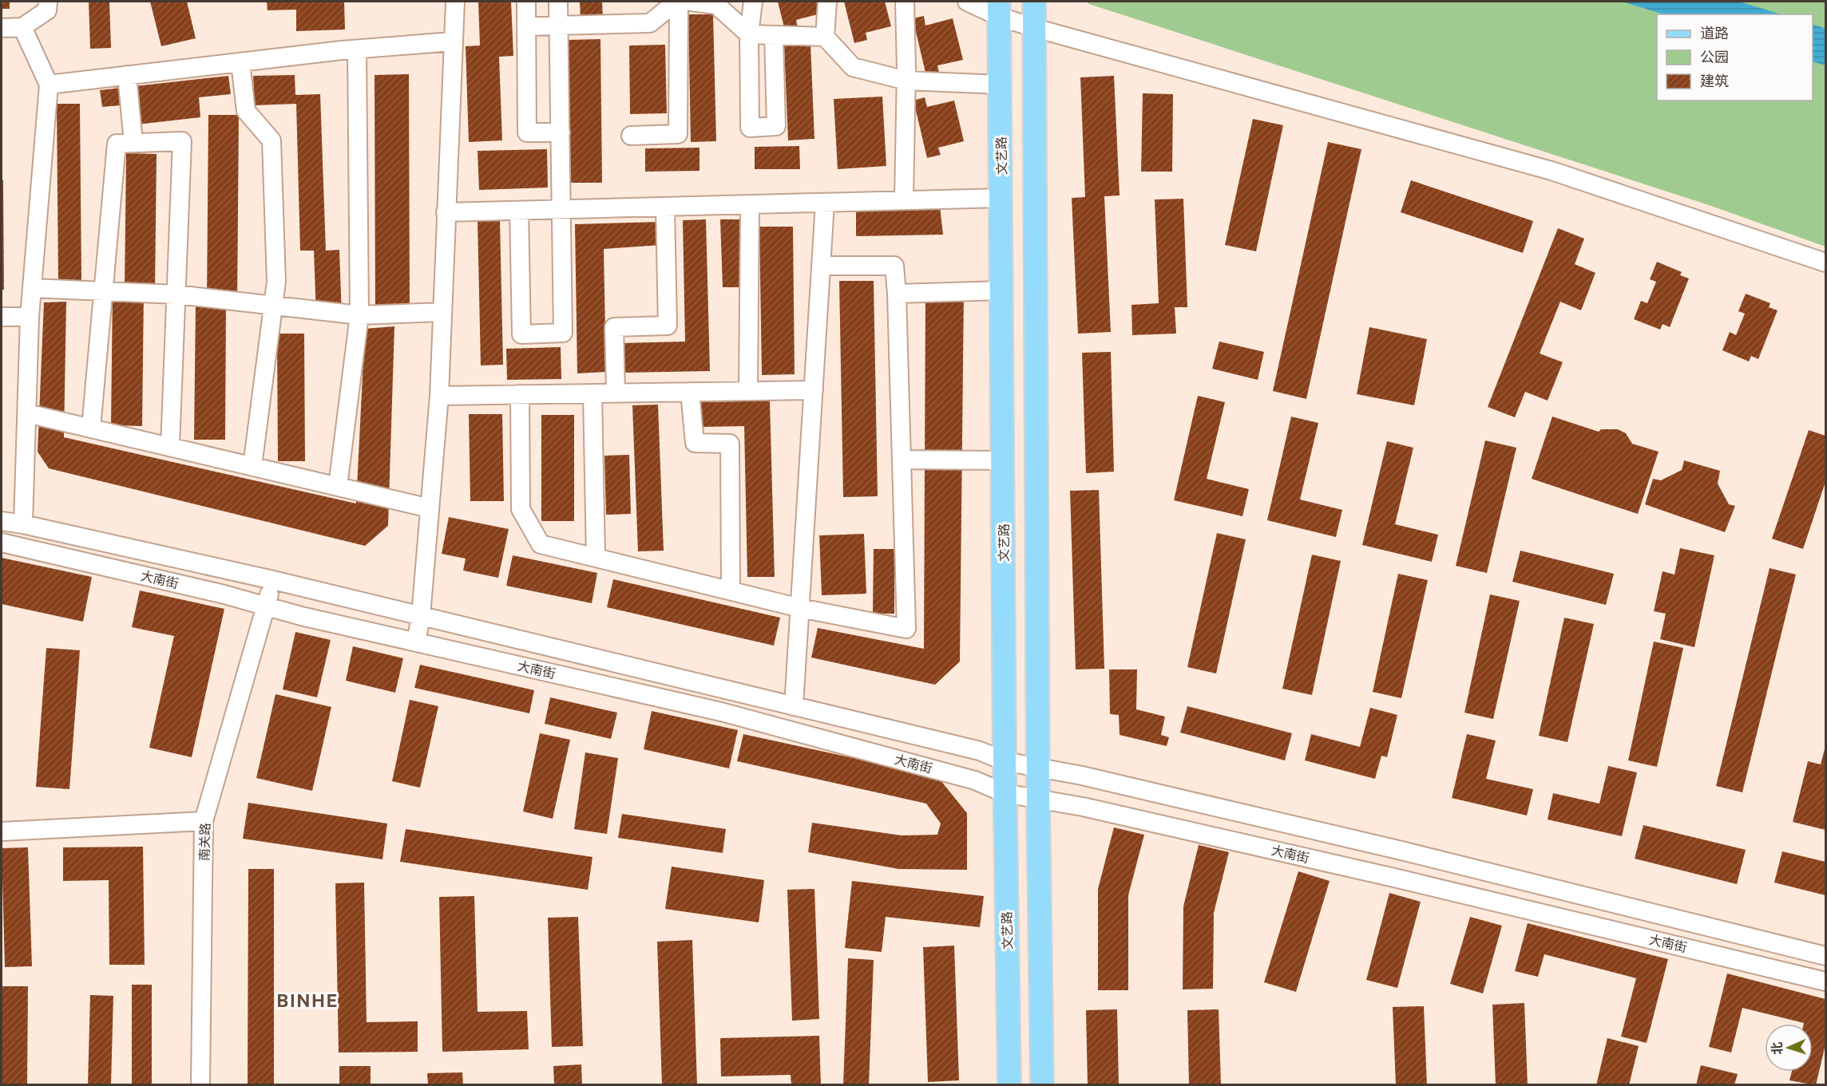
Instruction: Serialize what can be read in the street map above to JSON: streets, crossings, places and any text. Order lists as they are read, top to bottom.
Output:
{
  "streets": {
    "main road": ["文艺路"],
    "street": ["大南街", "南关路"]
  },
  "crossings": [
    ["文艺路", "大南街"],
    ["大南街", "南关路"]
  ],
  "districts": ["BINHE"],
  "legend": ["道路", "公园", "建筑"],
  "north": "left"
}
